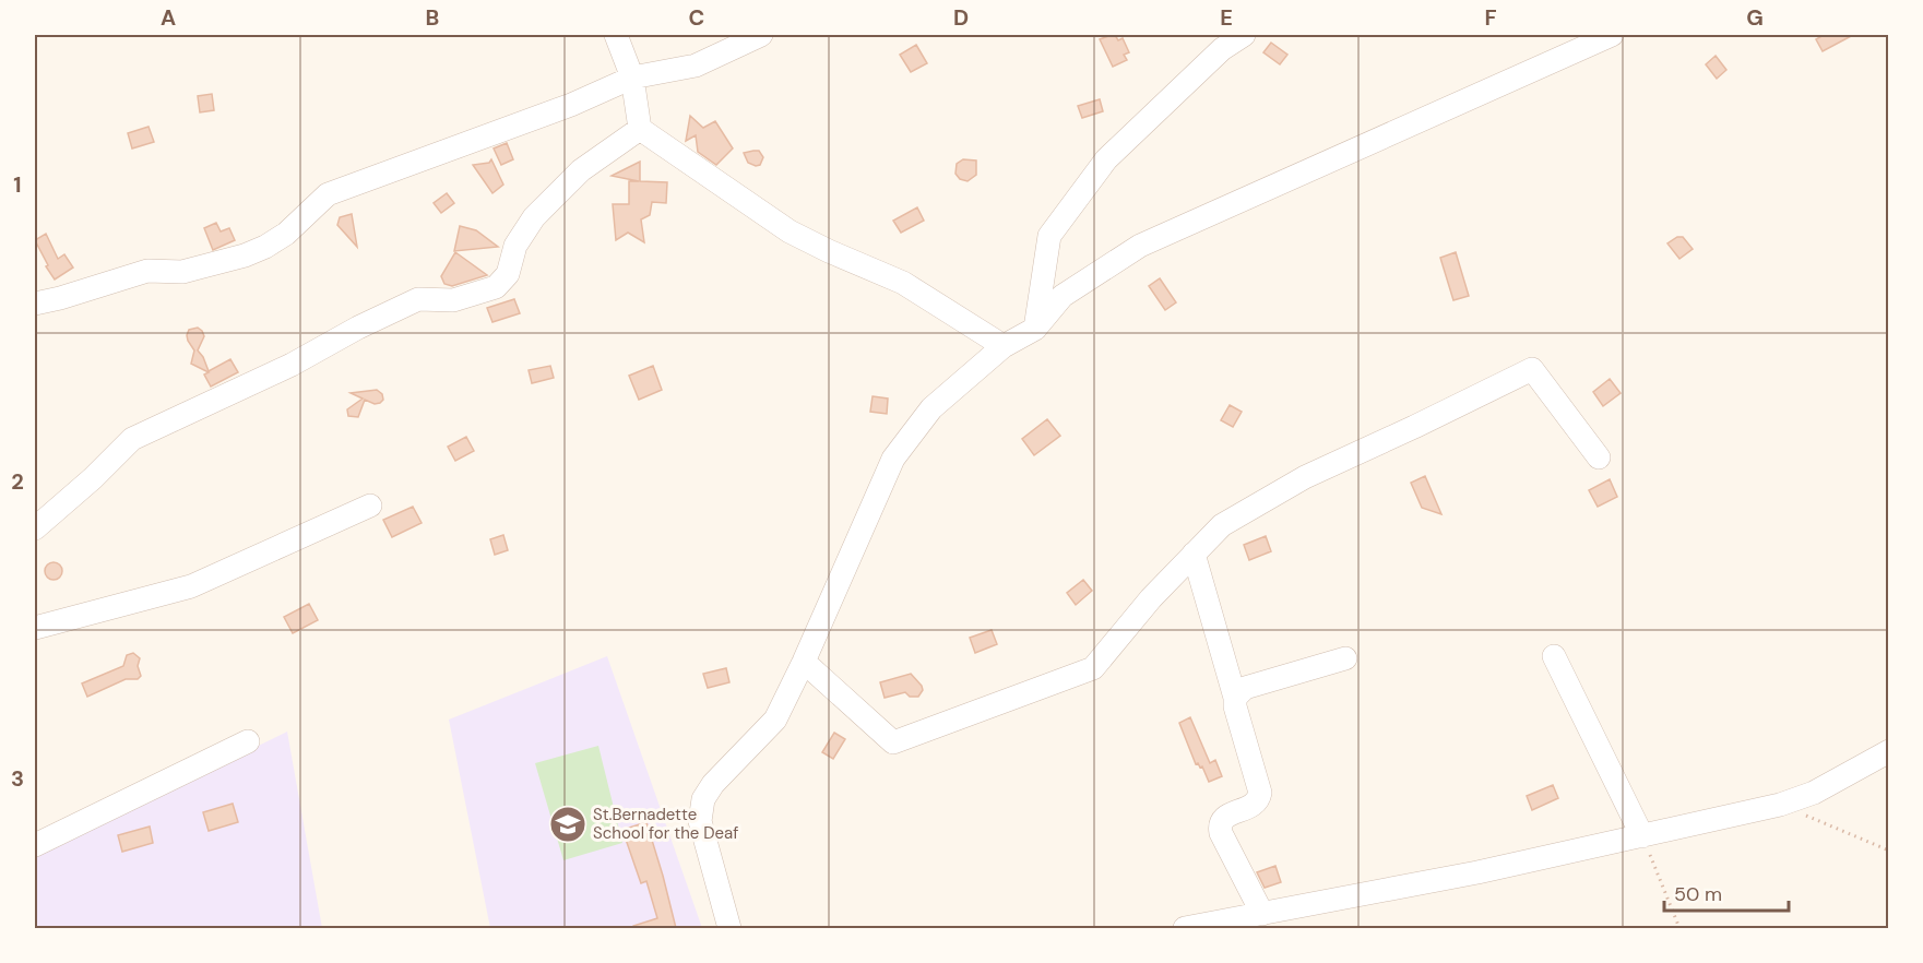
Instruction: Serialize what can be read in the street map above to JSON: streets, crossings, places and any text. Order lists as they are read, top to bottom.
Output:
{
  "places": {
    "school or university": ["St.Bernadette School for the Deaf"]
  },
  "scale_bar": "50 m",
  "grid": {
    "columns": [
      "A",
      "B",
      "C",
      "D",
      "E",
      "F",
      "G"
    ],
    "rows": ["1", "2", "3"]
  }
}
